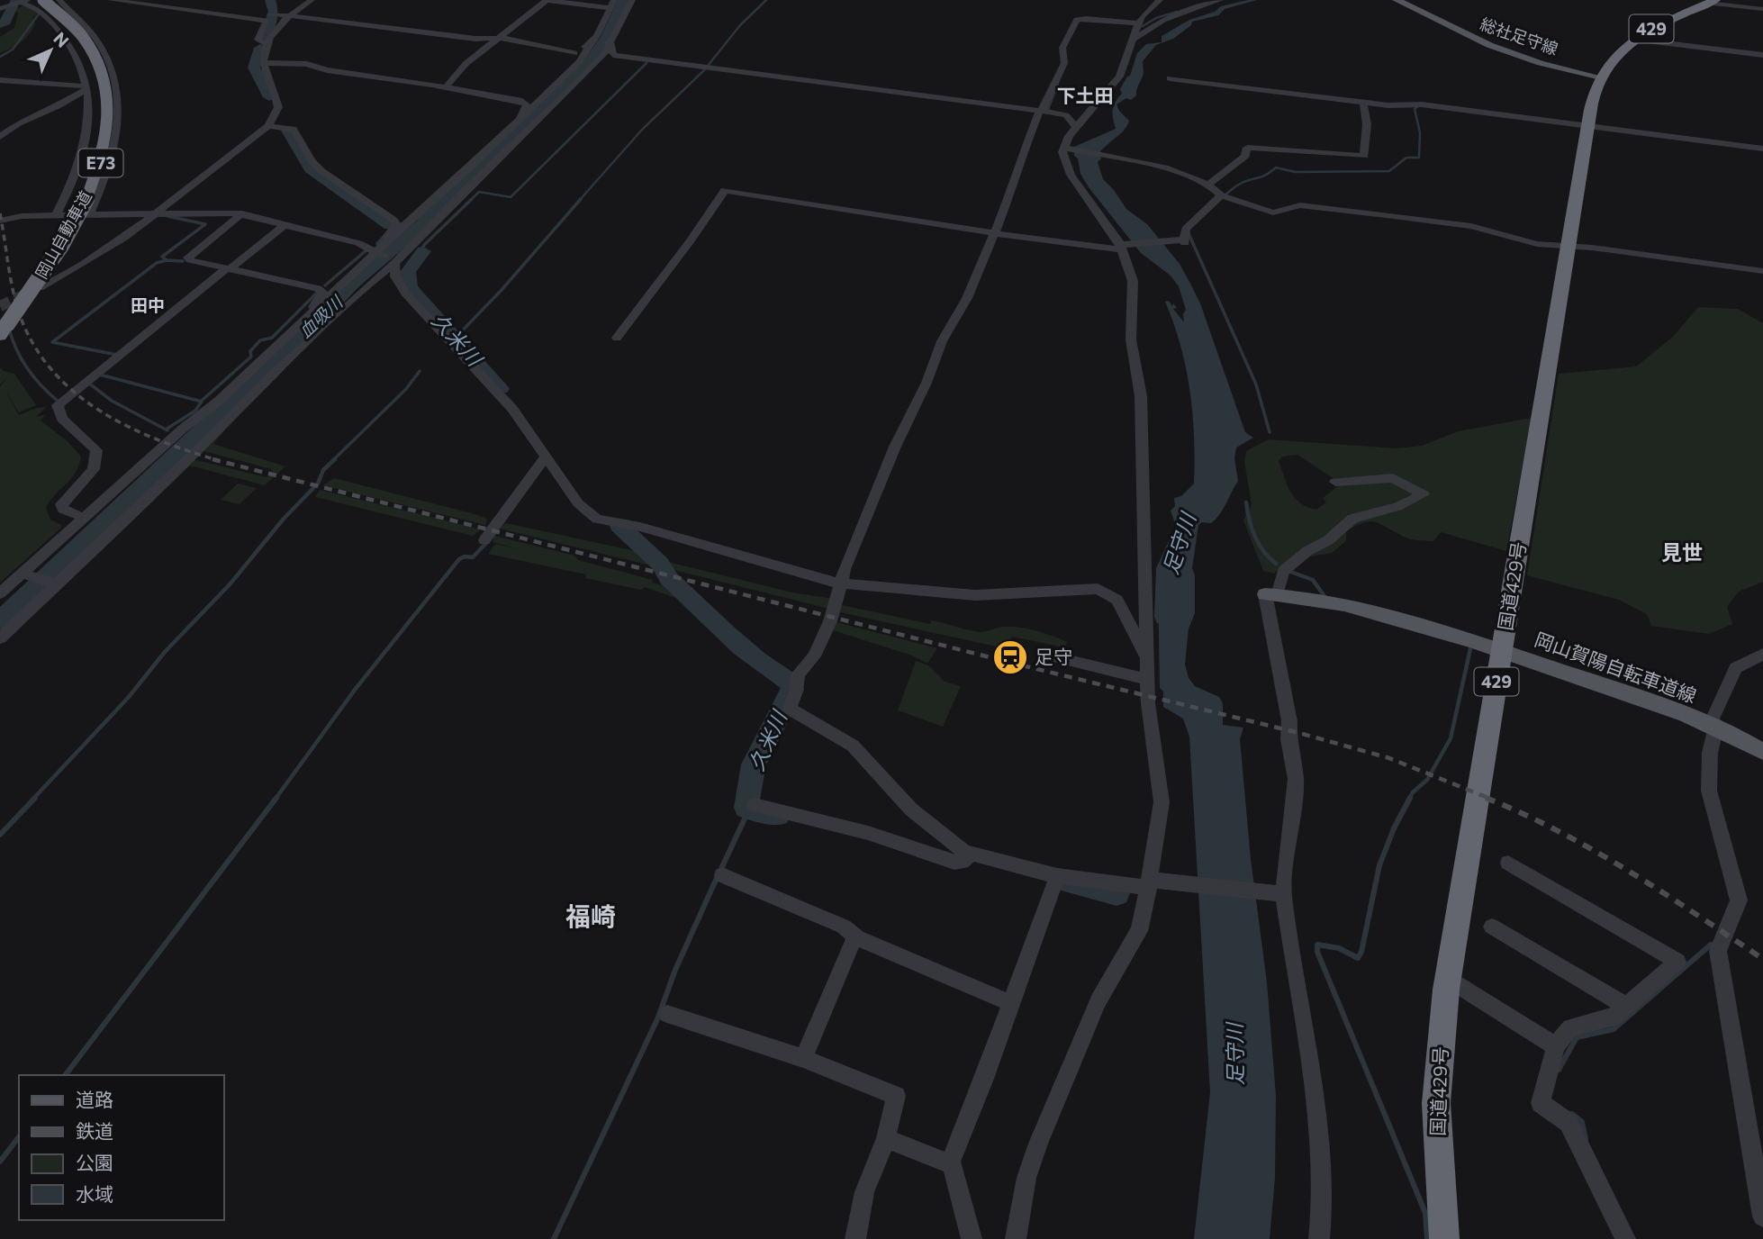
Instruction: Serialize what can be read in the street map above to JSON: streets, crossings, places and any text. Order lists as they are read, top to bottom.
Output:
{
  "streets": {
    "highway": [
      "429",
      "E73",
      "岡山自動車道",
      "国道429号"
    ],
    "main road": ["総社足守線", "岡山賀陽自転車道線"]
  },
  "crossings": [
    ["総社足守線", "国道429号"],
    ["国道429号", "岡山賀陽自転車道線"]
  ],
  "districts": [
    "下土田",
    "田中",
    "見世",
    "福崎"
  ],
  "water": ["血吸川", "久米川", "足守川"],
  "places": {
    "station": ["足守"]
  },
  "legend": [
    "道路",
    "鉄道",
    "公園",
    "水域"
  ],
  "north": "top right"
}
